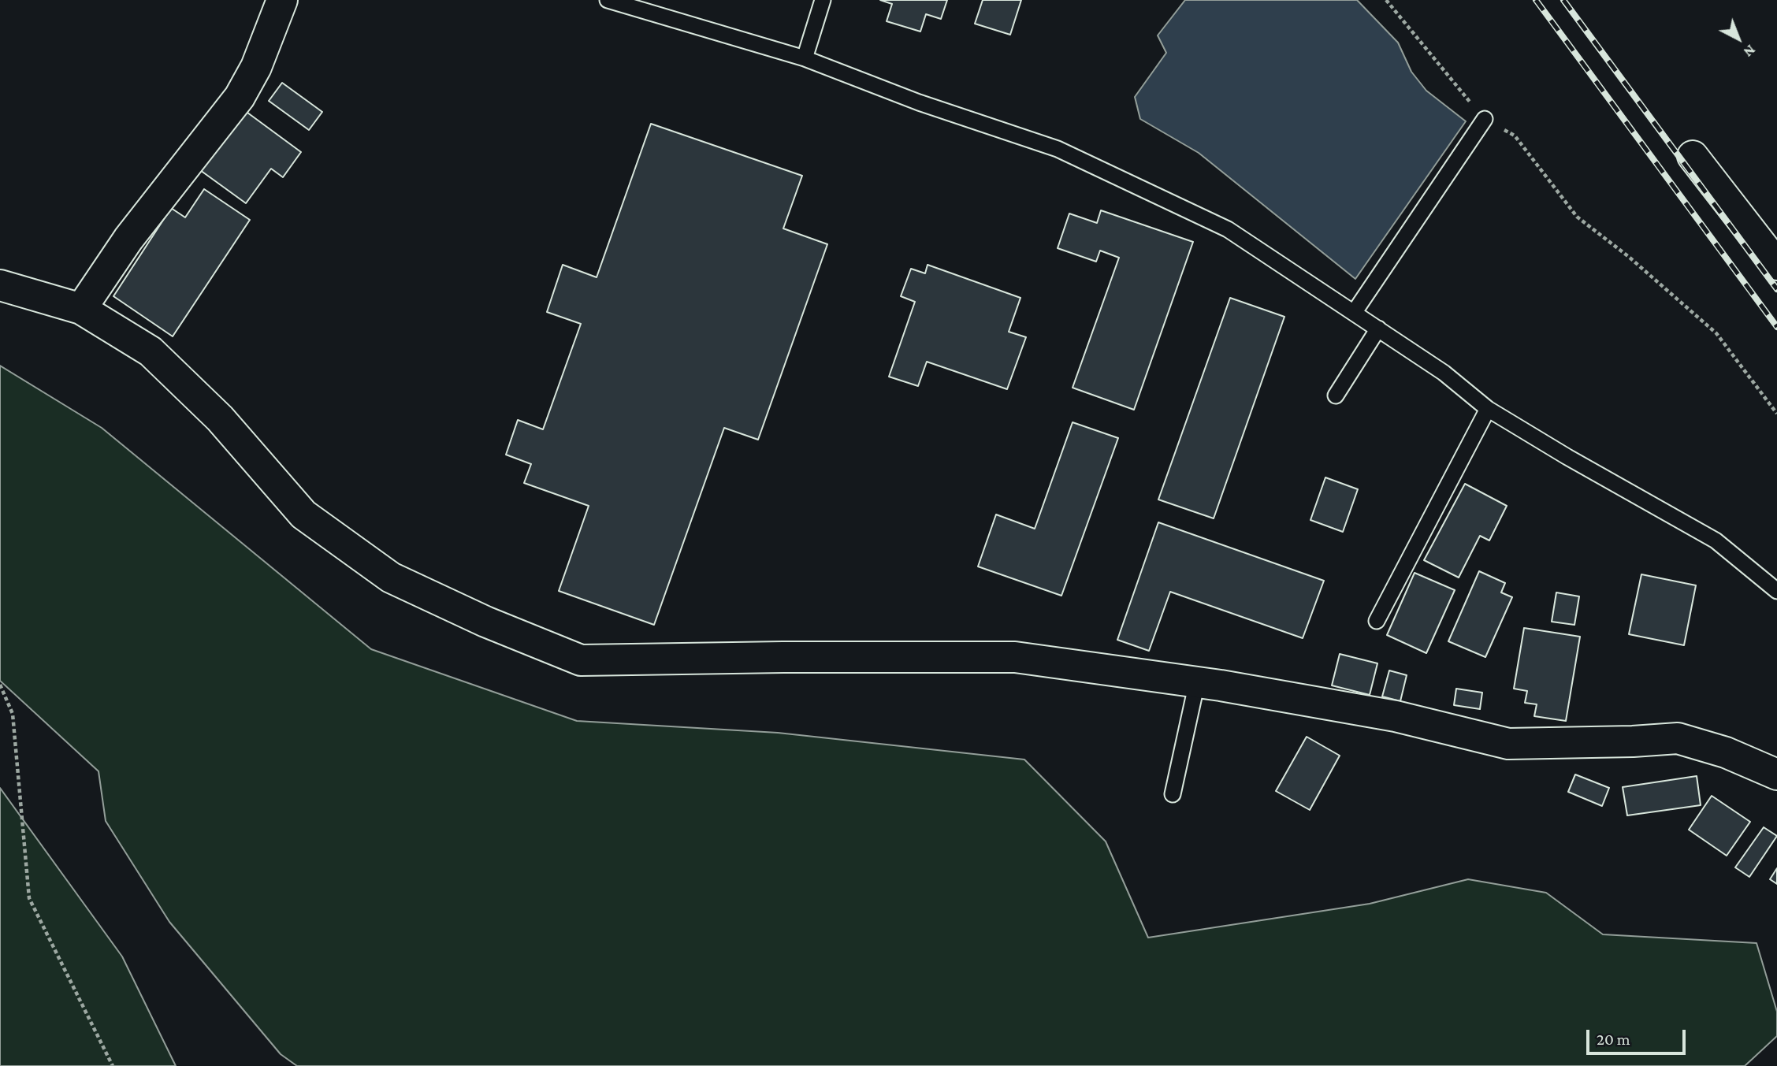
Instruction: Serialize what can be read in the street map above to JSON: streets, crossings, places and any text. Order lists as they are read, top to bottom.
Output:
{
  "scale_bar": "20 m",
  "north": "bottom right"
}
